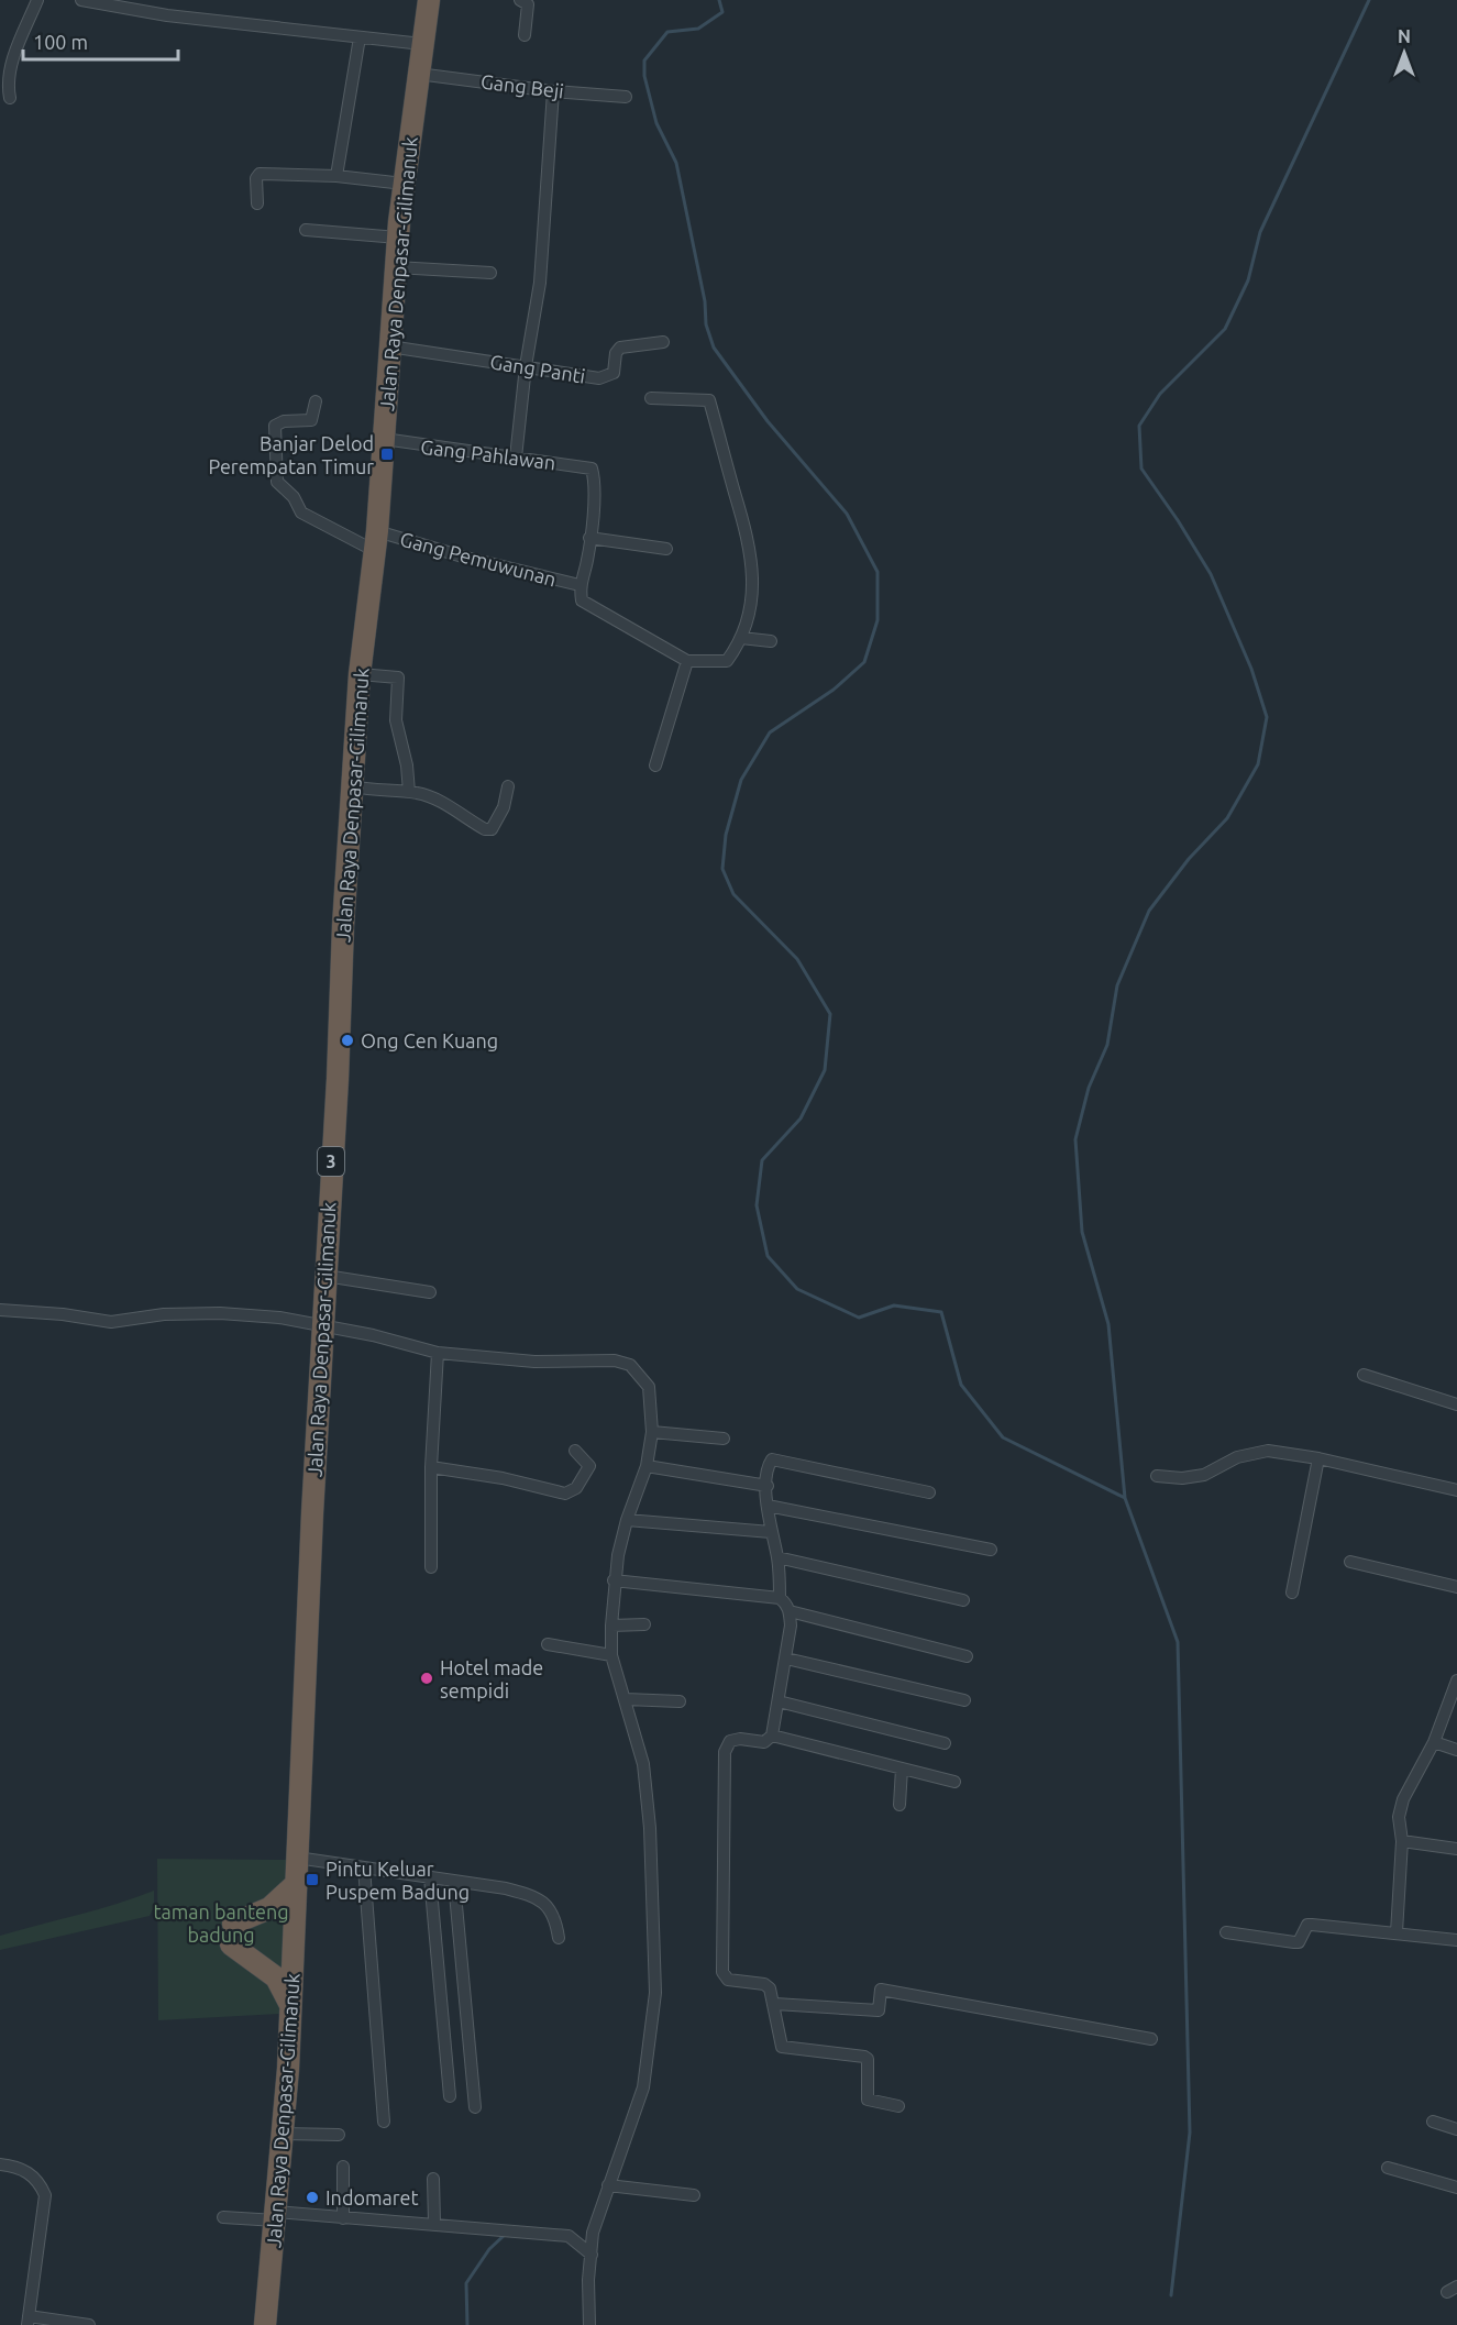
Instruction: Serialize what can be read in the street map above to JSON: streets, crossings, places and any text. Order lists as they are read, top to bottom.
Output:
{
  "streets": {
    "highway": ["Jalan Raya Denpasar-Gilimanuk", "3"],
    "street": [
      "Gang Beji",
      "Gang Panti",
      "Gang Pahlawan",
      "Gang Pemuwunan"
    ]
  },
  "crossings": [
    ["Gang Beji", "Jalan Raya Denpasar-Gilimanuk"],
    ["Jalan Raya Denpasar-Gilimanuk", "Gang Panti"],
    ["Jalan Raya Denpasar-Gilimanuk", "Gang Pahlawan"],
    ["Jalan Raya Denpasar-Gilimanuk", "Gang Pemuwunan"]
  ],
  "parks": ["taman banteng badung"],
  "places": {
    "transit": ["Banjar Delod Perempatan Timur", "Pintu Keluar Puspem Badung"],
    "other": ["Ong Cen Kuang", "Hotel made sempidi", "Indomaret"]
  },
  "scale_bar": "100 m",
  "north": "top"
}
